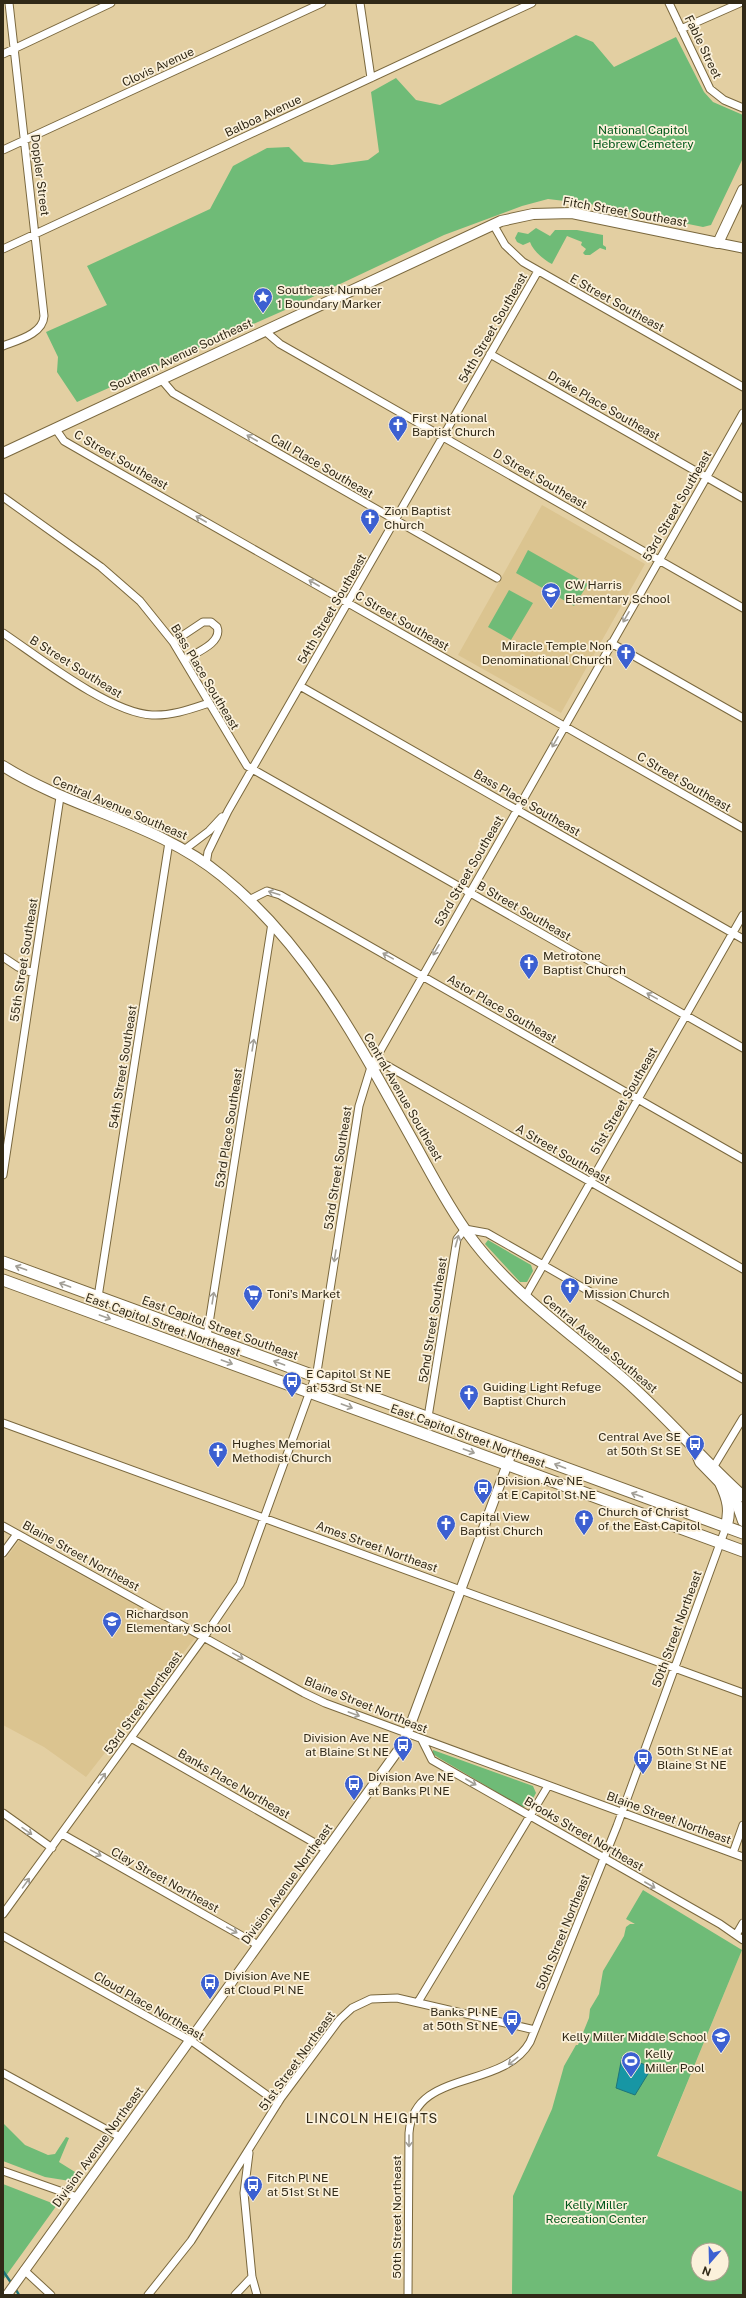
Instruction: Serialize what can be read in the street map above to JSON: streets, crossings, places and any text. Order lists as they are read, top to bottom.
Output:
{
  "streets": {
    "main road": [
      "Fitch Street Southeast",
      "Southern Avenue Southeast",
      "Central Avenue Southeast",
      "East Capitol Street Northeast",
      "East Capitol Street Southeast"
    ],
    "street": [
      "Fable Street",
      "Clovis Avenue",
      "Balboa Avenue",
      "Doppler Street",
      "E Street Southeast",
      "54th Street Southeast",
      "Drake Place Southeast",
      "C Street Southeast",
      "Call Place Southeast",
      "D Street Southeast",
      "53rd Street Southeast",
      "B Street Southeast",
      "Bass Place Southeast",
      "55th Street Southeast",
      "Astor Place Southeast",
      "51st Street Southeast",
      "53rd Place Southeast",
      "A Street Southeast",
      "52nd Street Southeast",
      "Ames Street Northeast",
      "Blaine Street Northeast",
      "50th Street Northeast",
      "53rd Street Northeast",
      "Banks Place Northeast",
      "Brooks Street Northeast",
      "Clay Street Northeast",
      "Division Avenue Northeast",
      "Cloud Place Northeast",
      "51st Street Northeast"
    ]
  },
  "crossings": [
    ["Clovis Avenue", "Doppler Street"],
    ["Balboa Avenue", "Doppler Street"],
    ["Fitch Street Southeast", "E Street Southeast"],
    ["Fitch Street Southeast", "Southern Avenue Southeast"],
    ["E Street Southeast", "54th Street Southeast"],
    ["E Street Southeast", "Southern Avenue Southeast"],
    ["54th Street Southeast", "Drake Place Southeast"],
    ["54th Street Southeast", "C Street Southeast"],
    ["54th Street Southeast", "Call Place Southeast"],
    ["54th Street Southeast", "D Street Southeast"],
    ["54th Street Southeast", "B Street Southeast"],
    ["54th Street Southeast", "Bass Place Southeast"],
    ["54th Street Southeast", "Central Avenue Southeast"],
    ["54th Street Southeast", "East Capitol Street Southeast"],
    ["Southern Avenue Southeast", "C Street Southeast"],
    ["Southern Avenue Southeast", "Call Place Southeast"],
    ["Southern Avenue Southeast", "D Street Southeast"],
    ["Drake Place Southeast", "53rd Street Southeast"],
    ["C Street Southeast", "53rd Street Southeast"],
    ["D Street Southeast", "53rd Street Southeast"],
    ["53rd Street Southeast", "B Street Southeast"],
    ["53rd Street Southeast", "Bass Place Southeast"],
    ["53rd Street Southeast", "Central Avenue Southeast"],
    ["53rd Street Southeast", "Astor Place Southeast"],
    ["53rd Street Southeast", "A Street Southeast"],
    ["53rd Street Southeast", "East Capitol Street Southeast"],
    ["53rd Street Southeast", "53rd Street Northeast"],
    ["B Street Southeast", "Bass Place Southeast"],
    ["B Street Southeast", "51st Street Southeast"],
    ["Bass Place Southeast", "51st Street Southeast"],
    ["Central Avenue Southeast", "55th Street Southeast"],
    ["Central Avenue Southeast", "Astor Place Southeast"],
    ["Central Avenue Southeast", "51st Street Southeast"],
    ["Central Avenue Southeast", "53rd Place Southeast"],
    ["Central Avenue Southeast", "A Street Southeast"],
    ["Central Avenue Southeast", "52nd Street Southeast"],
    ["Astor Place Southeast", "51st Street Southeast"],
    ["51st Street Southeast", "A Street Southeast"],
    ["53rd Place Southeast", "East Capitol Street Southeast"],
    ["52nd Street Southeast", "East Capitol Street Southeast"],
    ["East Capitol Street Northeast", "50th Street Northeast"],
    ["East Capitol Street Northeast", "53rd Street Northeast"],
    ["East Capitol Street Northeast", "Division Avenue Northeast"],
    ["East Capitol Street Southeast", "50th Street Northeast"],
    ["East Capitol Street Southeast", "53rd Street Northeast"],
    ["East Capitol Street Southeast", "Division Avenue Northeast"],
    ["Ames Street Northeast", "50th Street Northeast"],
    ["Ames Street Northeast", "53rd Street Northeast"],
    ["Ames Street Northeast", "Division Avenue Northeast"],
    ["Blaine Street Northeast", "50th Street Northeast"],
    ["Blaine Street Northeast", "53rd Street Northeast"],
    ["Blaine Street Northeast", "Brooks Street Northeast"],
    ["Blaine Street Northeast", "Division Avenue Northeast"],
    ["50th Street Northeast", "Brooks Street Northeast"],
    ["53rd Street Northeast", "Banks Place Northeast"],
    ["53rd Street Northeast", "Clay Street Northeast"],
    ["Banks Place Northeast", "Division Avenue Northeast"],
    ["Clay Street Northeast", "Division Avenue Northeast"],
    ["Division Avenue Northeast", "Cloud Place Northeast"],
    ["Cloud Place Northeast", "51st Street Northeast"]
  ],
  "one_way": [
    "C Street Southeast",
    "Call Place Southeast",
    "53rd Street Southeast",
    "53rd Place Southeast",
    "52nd Street Southeast",
    "East Capitol Street Northeast",
    "East Capitol Street Southeast",
    "Brooks Street Northeast",
    "Clay Street Northeast"
  ],
  "districts": ["LINCOLN HEIGHTS"],
  "parks": ["National Capitol Hebrew Cemetery", "Kelly Miller Recreation Center"],
  "places": {
    "place": ["Southeast Number 1 Boundary Marker"],
    "church": [
      "First National Baptist Church",
      "Zion Baptist Church",
      "Miracle Temple Non Denominational Church",
      "Metrotone Baptist Church",
      "Divine Mission Church",
      "Guiding Light Refuge Baptist Church",
      "Hughes Memorial Methodist Church",
      "Church of Christ of the East Capitol",
      "Capital View Baptist Church"
    ],
    "school or university": ["CW Harris Elementary School", "Richardson Elementary School", "Kelly Miller Middle School"],
    "supermarket": ["Toni's Market"],
    "bus stop": [
      "E Capitol St NE at 53rd St NE",
      "Central Ave SE at 50th St SE",
      "Division Ave NE at E Capitol St NE",
      "Division Ave NE at Blaine St NE",
      "50th St NE at Blaine St NE",
      "Division Ave NE at Banks Pl NE",
      "Division Ave NE at Cloud Pl NE",
      "Banks Pl NE at 50th St NE",
      "Fitch Pl NE at 51st St NE"
    ],
    "sports": ["Kelly Miller Pool"]
  },
  "north": "bottom"
}
